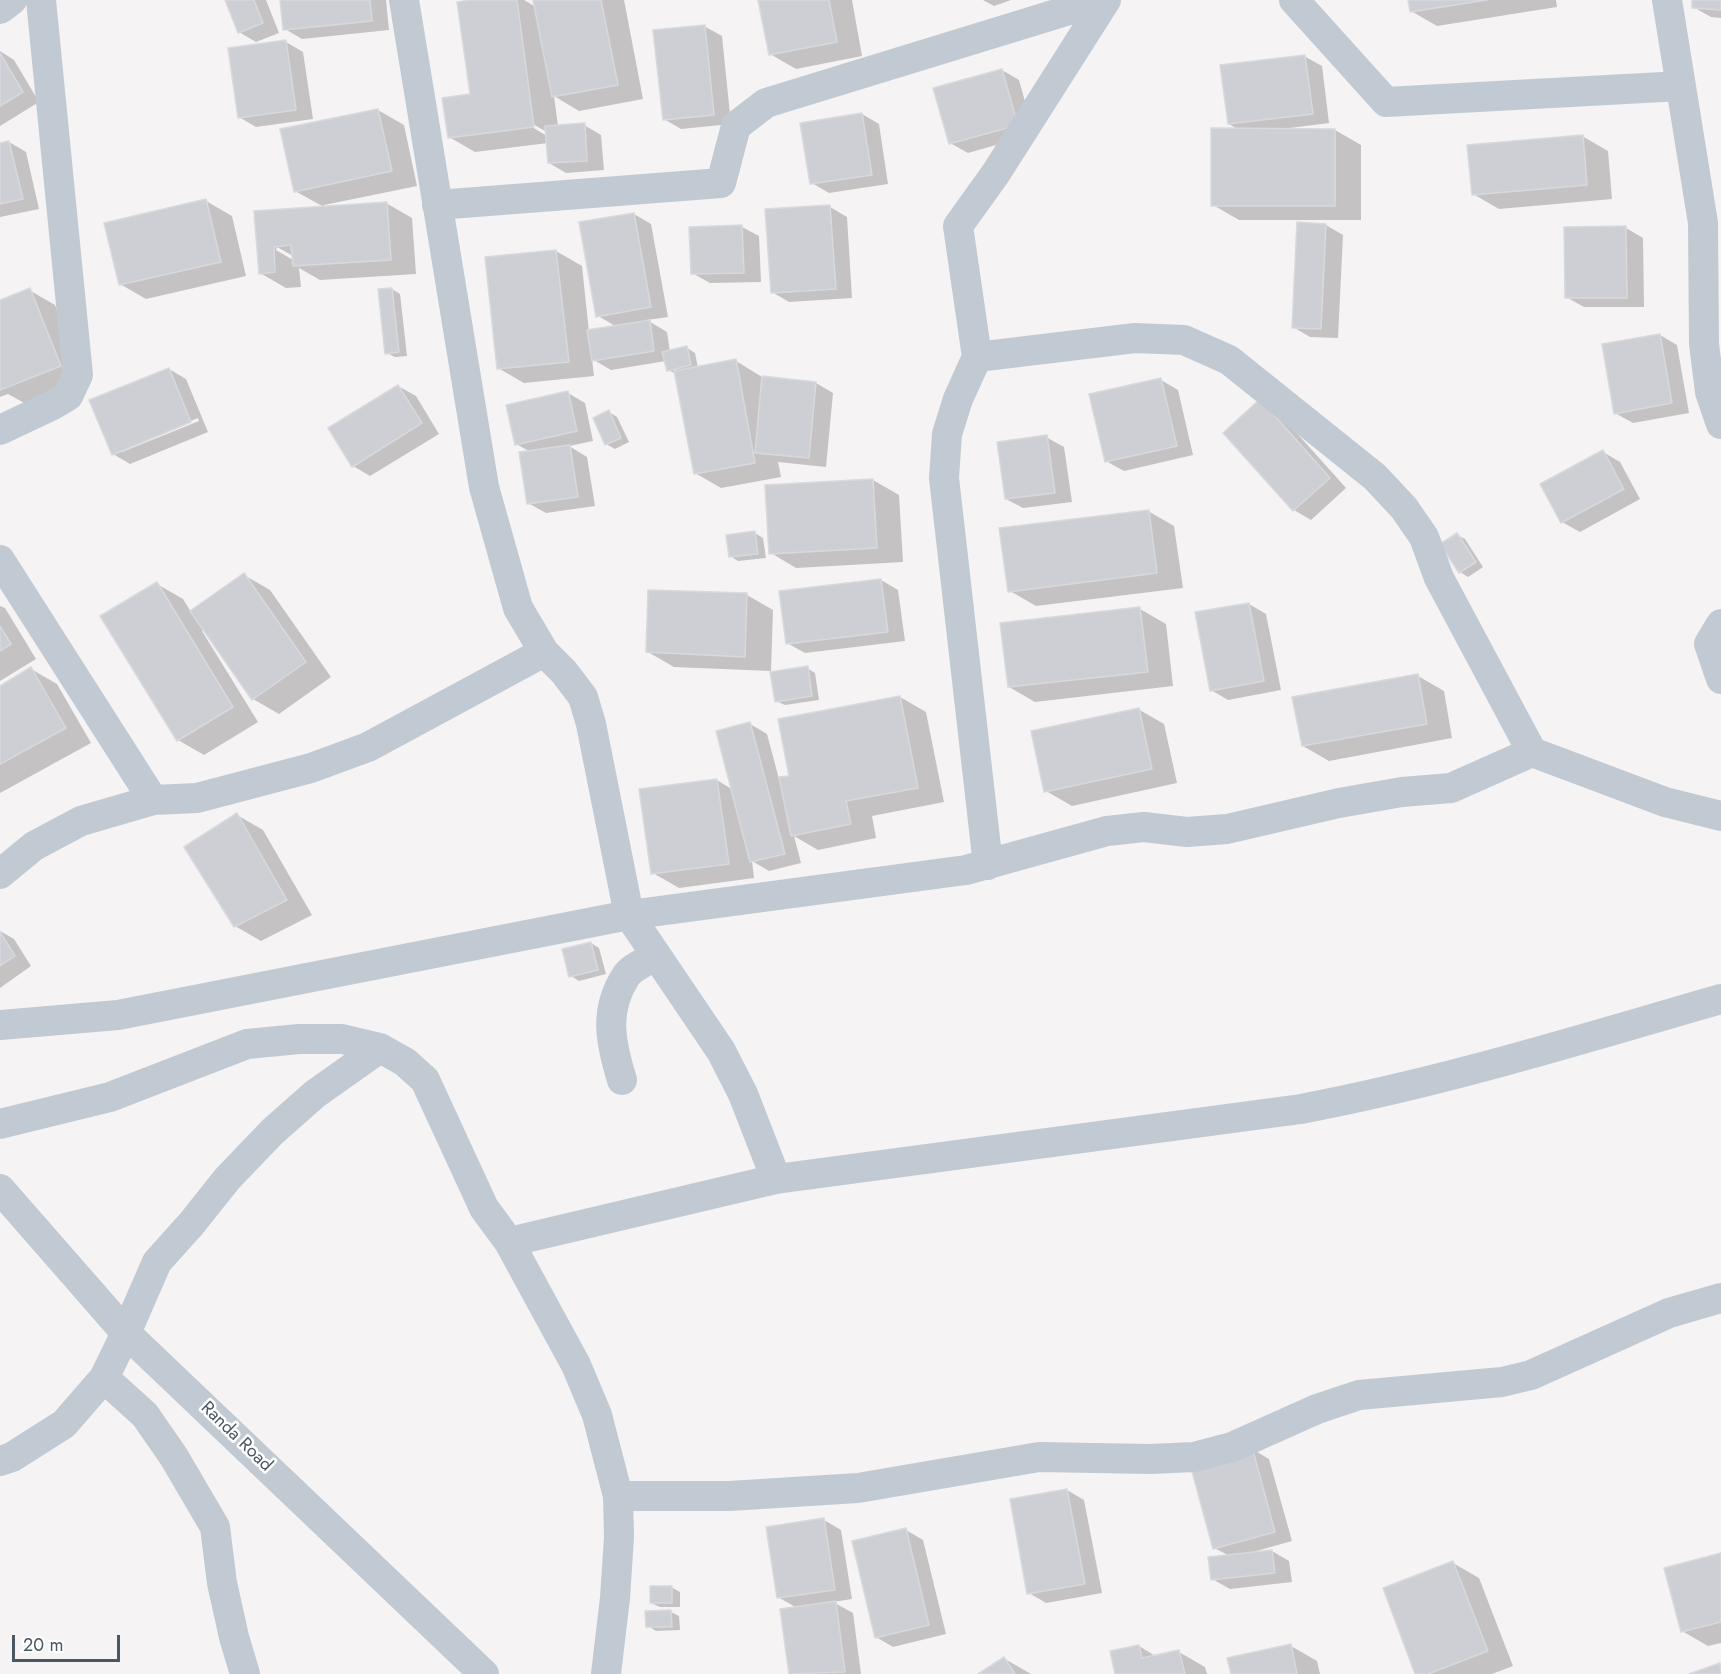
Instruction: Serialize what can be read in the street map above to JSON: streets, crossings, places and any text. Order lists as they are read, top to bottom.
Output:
{
  "streets": {
    "street": ["Randa Road"]
  },
  "scale_bar": "20 m"
}
